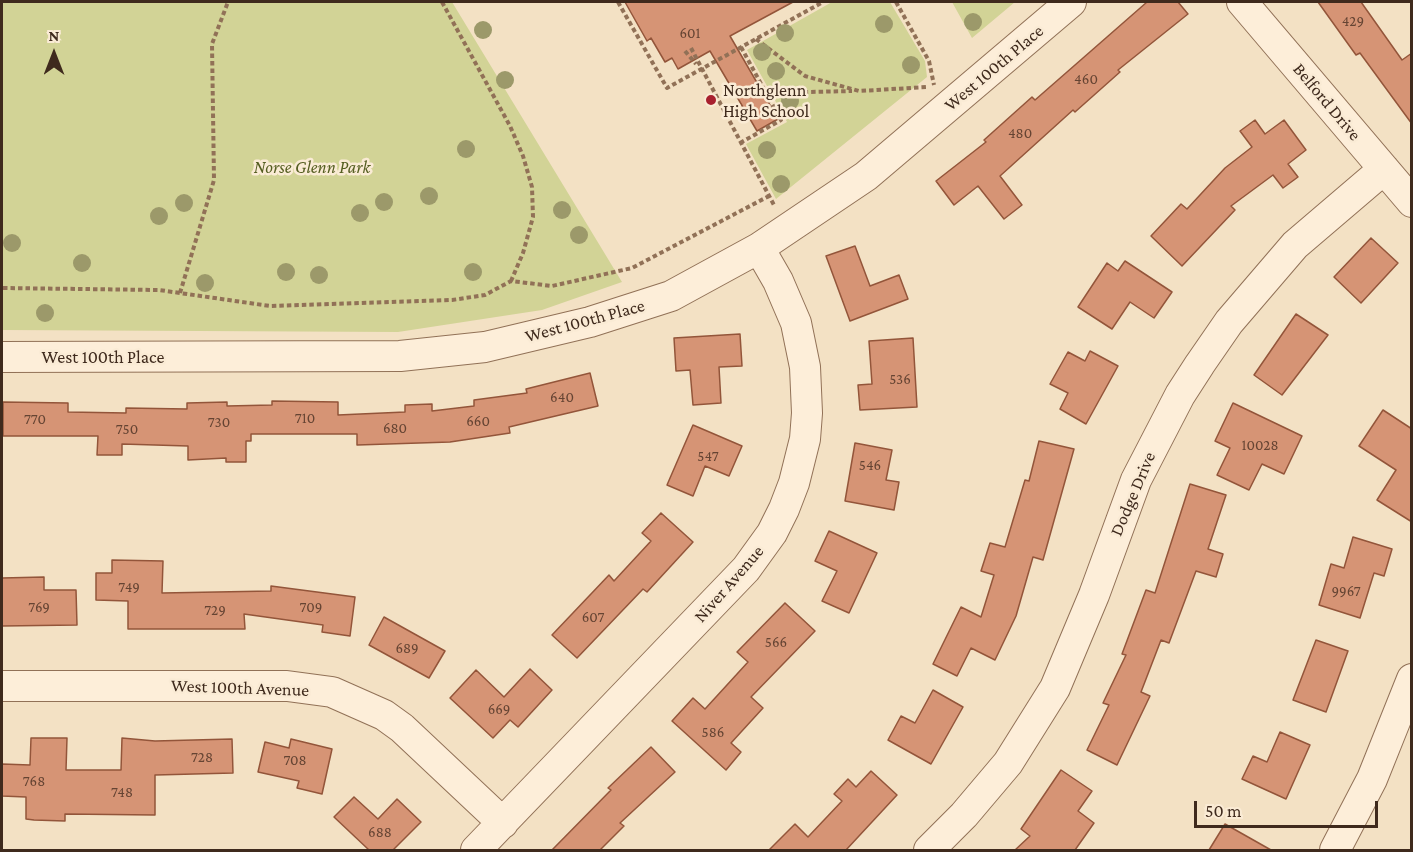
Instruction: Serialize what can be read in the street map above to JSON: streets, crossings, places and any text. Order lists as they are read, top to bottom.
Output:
{
  "streets": {
    "street": [
      "West 100th Place",
      "Belford Drive",
      "Dodge Drive",
      "Niver Avenue",
      "West 100th Avenue"
    ]
  },
  "crossings": [
    ["West 100th Place", "Niver Avenue"],
    ["Belford Drive", "Dodge Drive"],
    ["Niver Avenue", "West 100th Avenue"]
  ],
  "parks": ["Norse Glenn Park"],
  "places": ["Northglenn High School"],
  "house_numbers": [
    "429",
    "601",
    "460",
    "480",
    "536",
    "640",
    "710",
    "770",
    "660",
    "730",
    "680",
    "750",
    "10028",
    "547",
    "546",
    "749",
    "9967",
    "769",
    "709",
    "729",
    "607",
    "566",
    "689",
    "669",
    "586",
    "728",
    "708",
    "768",
    "748",
    "688"
  ],
  "scale_bar": "50 m",
  "north": "top"
}
